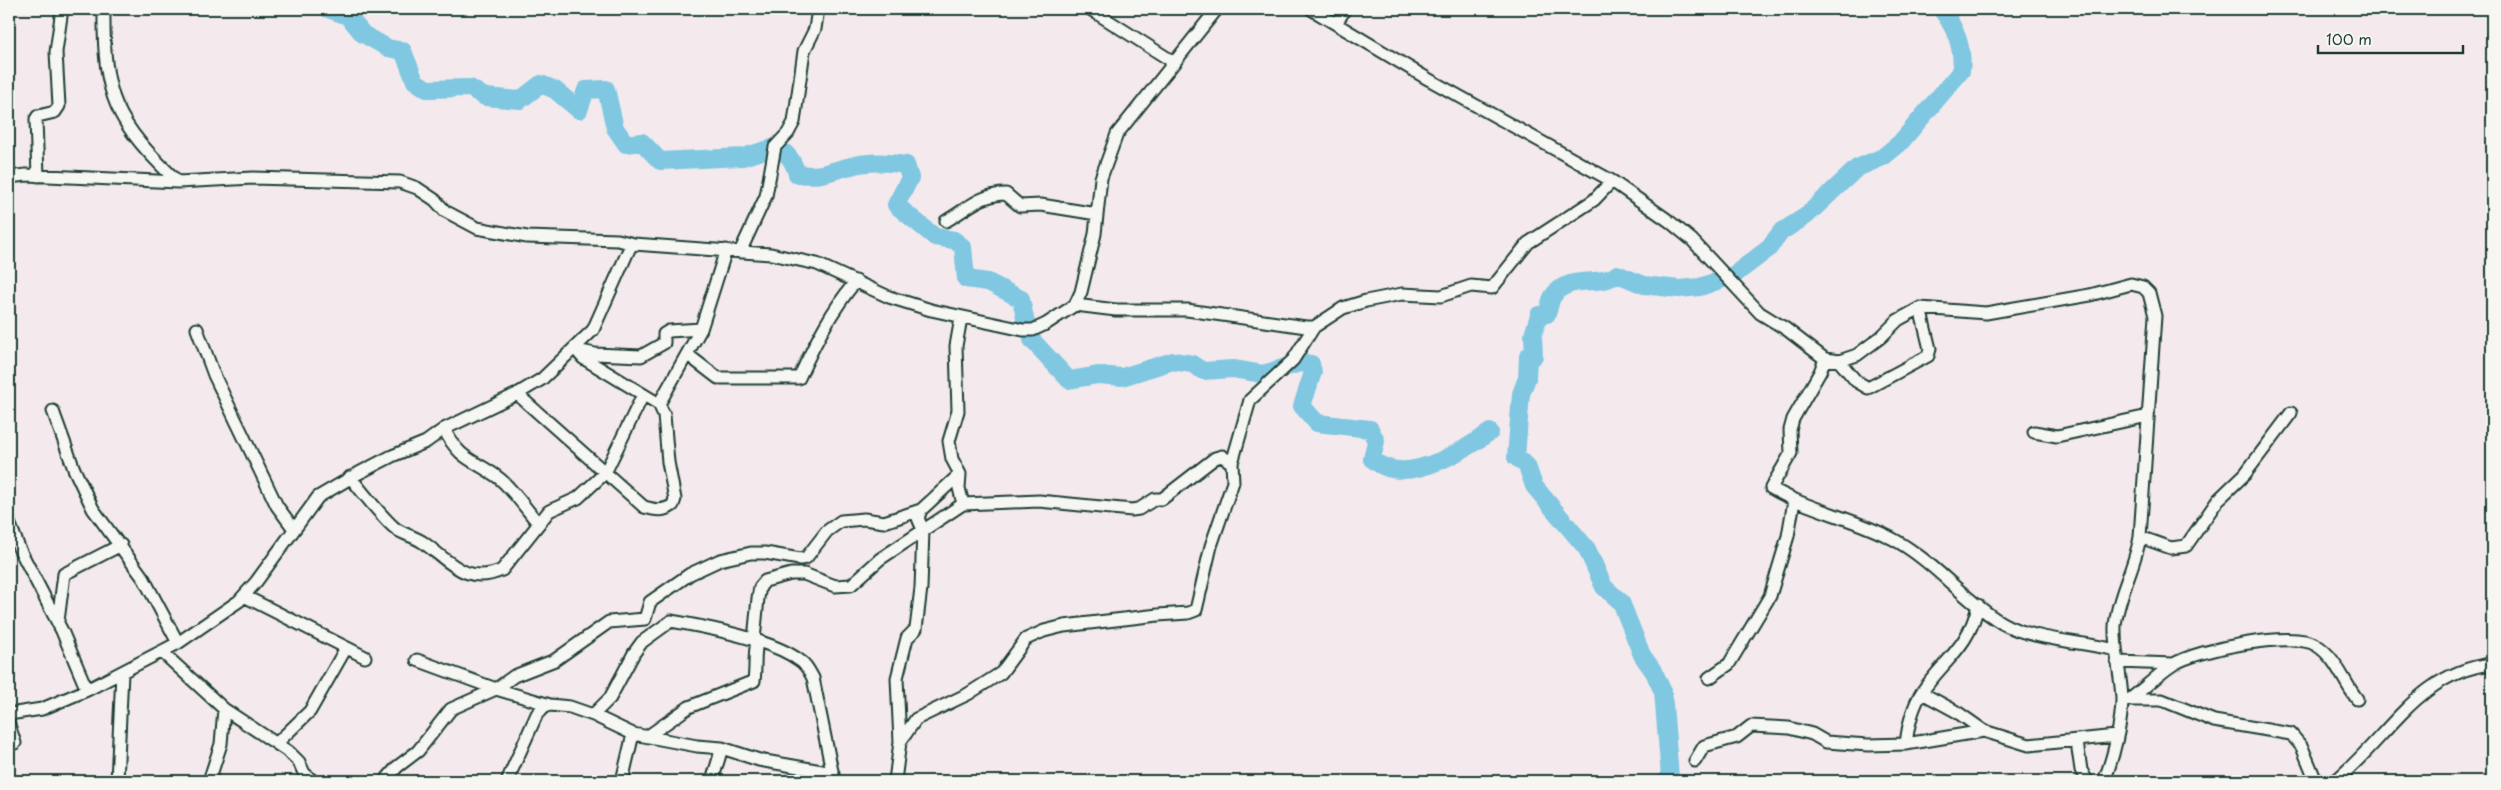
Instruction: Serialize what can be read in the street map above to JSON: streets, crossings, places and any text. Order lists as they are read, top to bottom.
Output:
{
  "scale_bar": "100 m"
}
